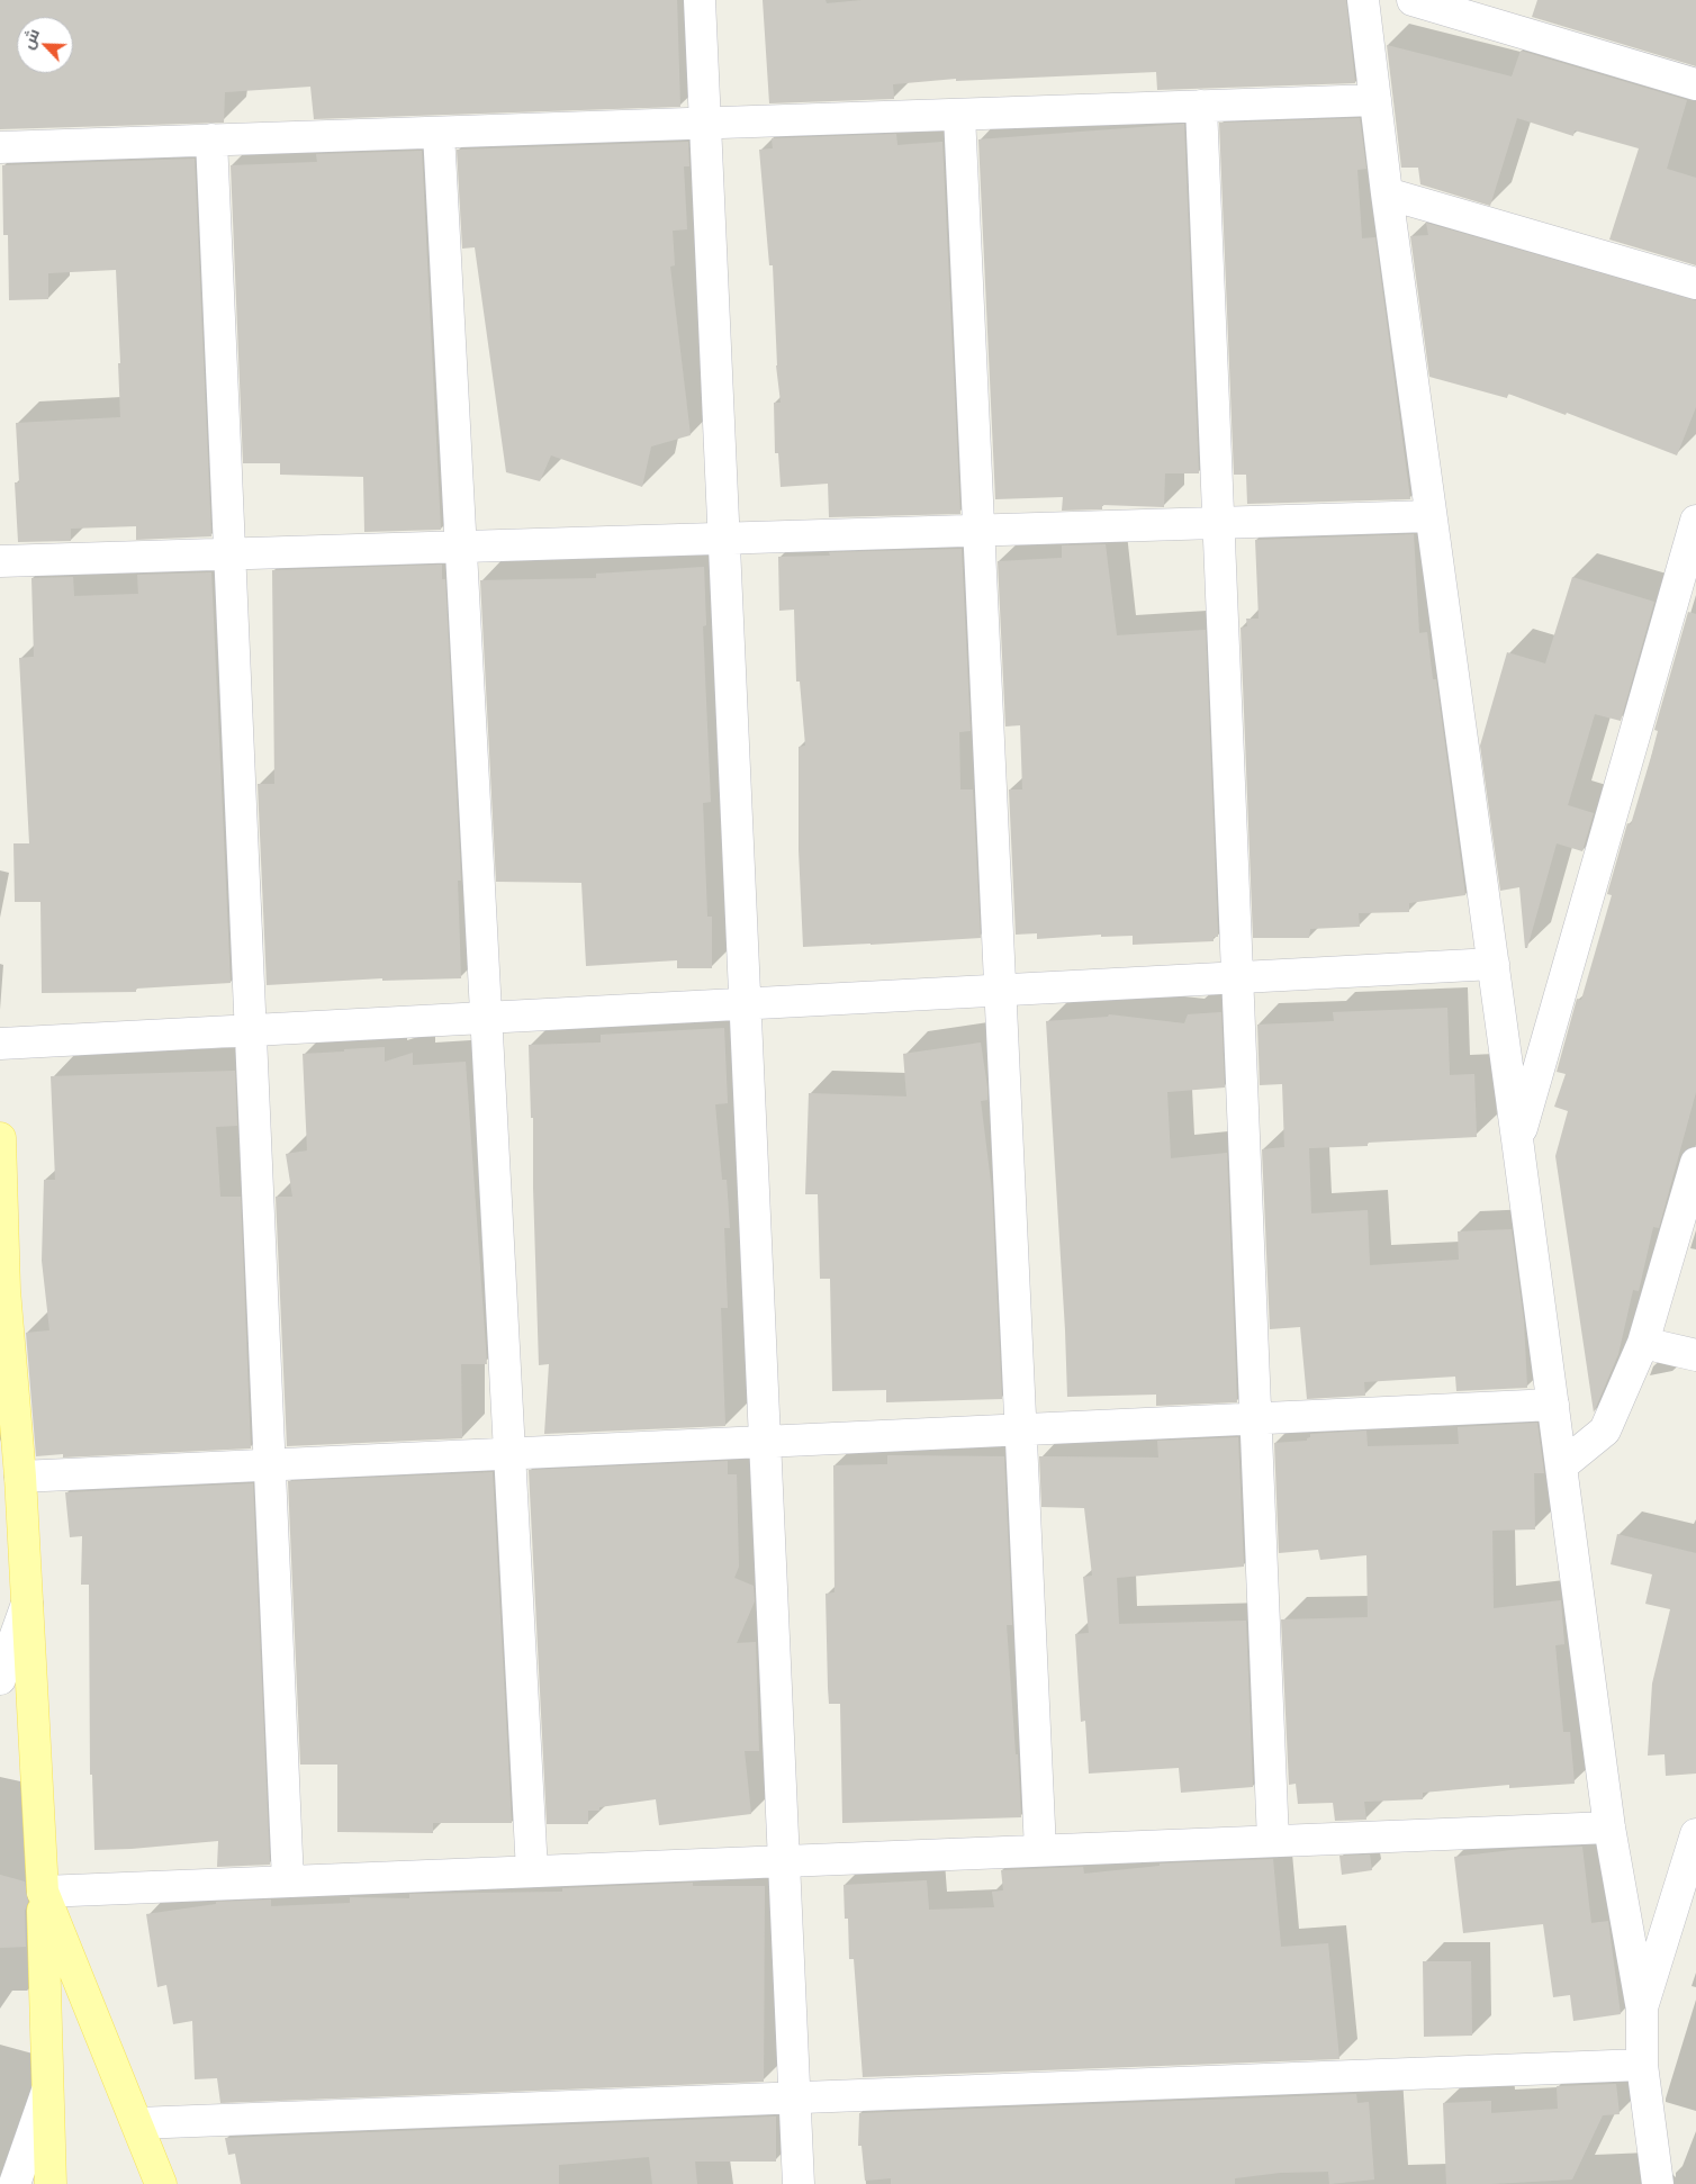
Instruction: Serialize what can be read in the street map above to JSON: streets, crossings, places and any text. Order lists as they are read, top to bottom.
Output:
{
  "north": "top left"
}
